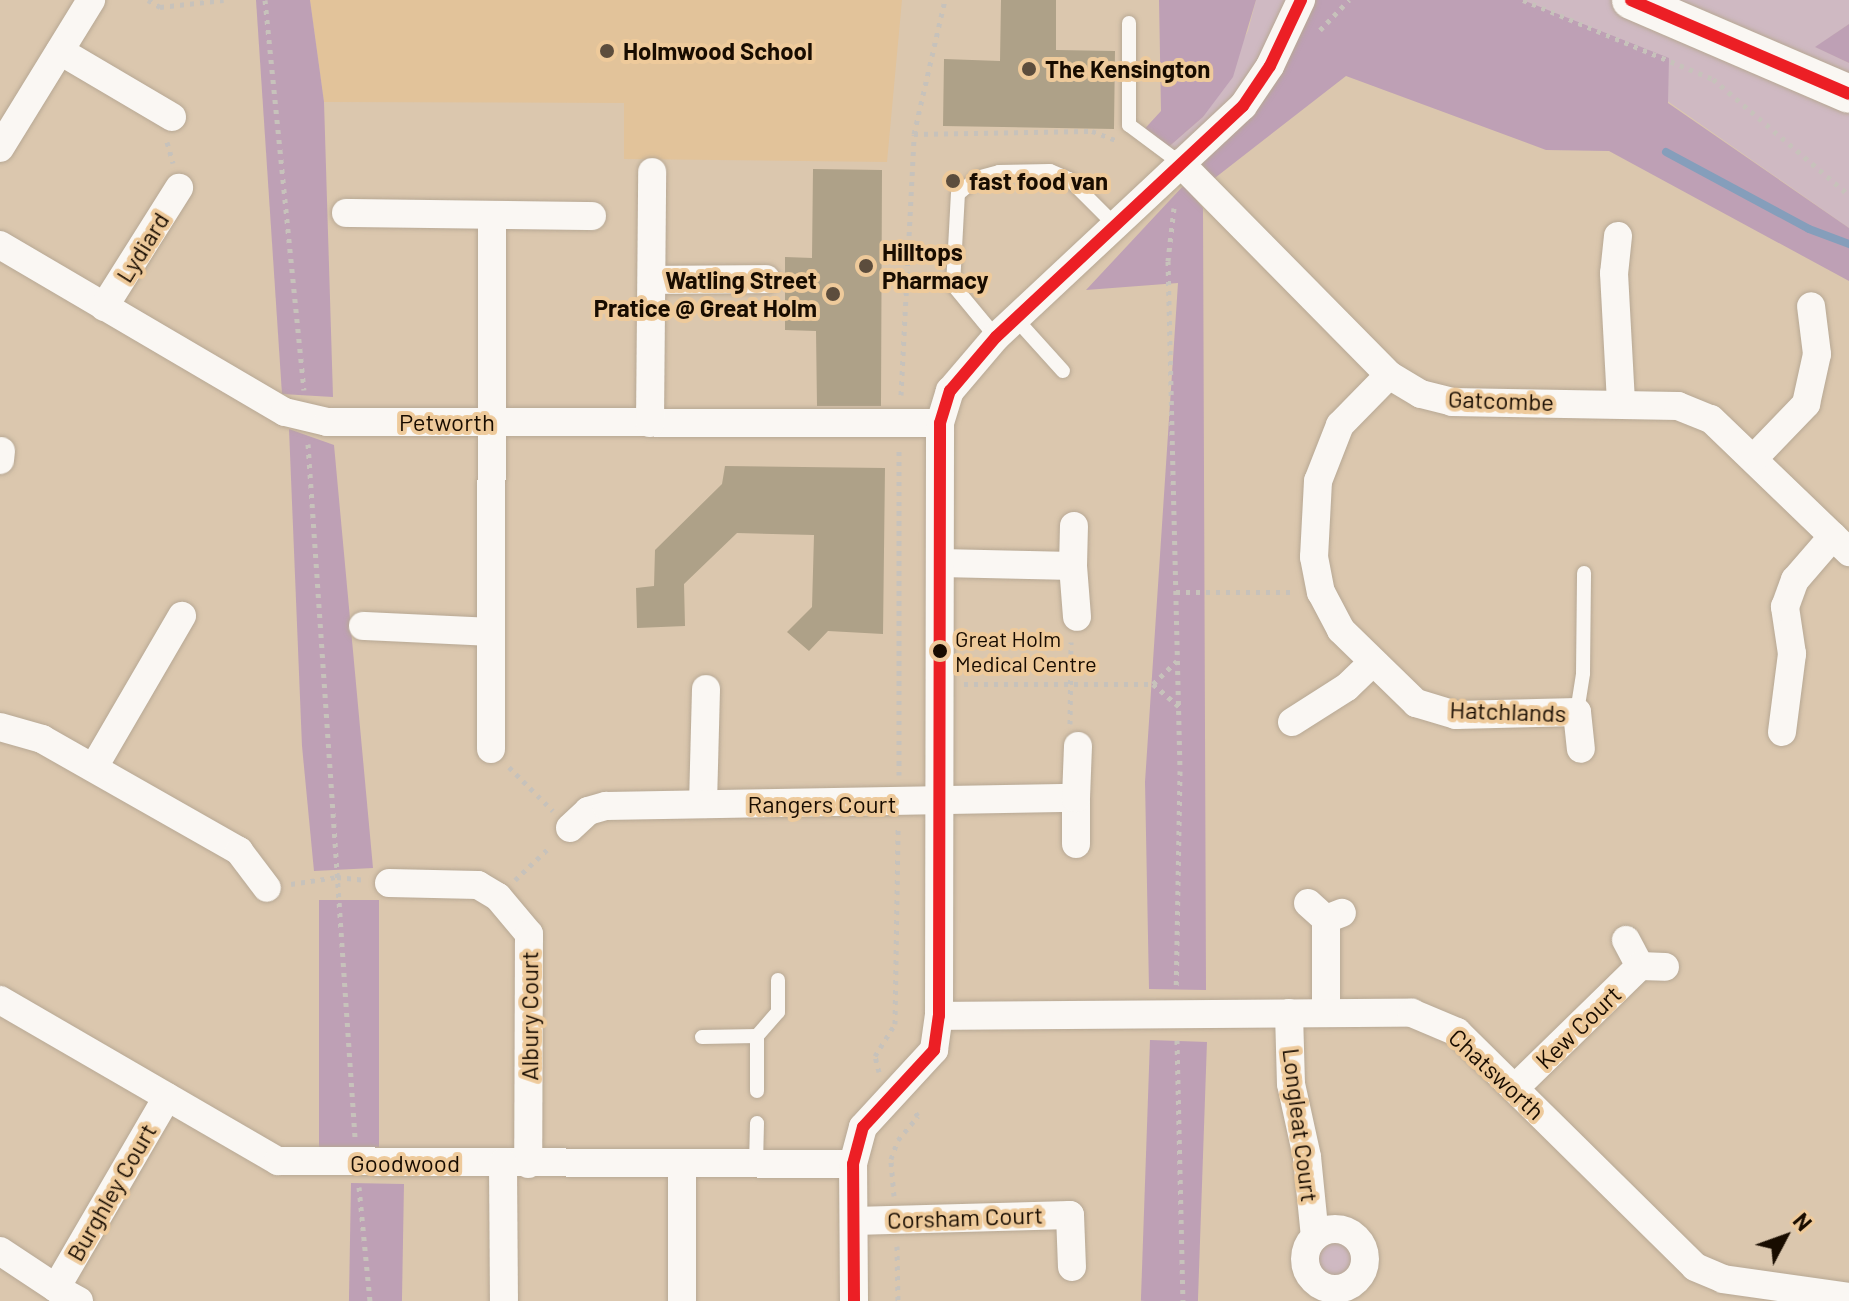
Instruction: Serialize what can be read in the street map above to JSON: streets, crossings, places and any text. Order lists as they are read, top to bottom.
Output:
{
  "streets": {
    "street": [
      "Lydiard",
      "Gatcombe",
      "Petworth",
      "Hatchlands",
      "Rangers Court",
      "Albury Court",
      "Kew Court",
      "Chatsworth",
      "Longleat Court",
      "Goodwood",
      "Burghley Court",
      "Corsham Court"
    ]
  },
  "crossings": [
    ["Lydiard", "Petworth"],
    ["Gatcombe", "Hatchlands"],
    ["Albury Court", "Goodwood"],
    ["Kew Court", "Chatsworth"],
    ["Chatsworth", "Longleat Court"],
    ["Goodwood", "Burghley Court"]
  ],
  "places": [
    "Holmwood School",
    "The Kensington",
    "fast food van",
    "Hilltops Pharmacy",
    "Watling Street Pratice @ Great Holm",
    "Great Holm Medical Centre"
  ],
  "north": "top right"
}
